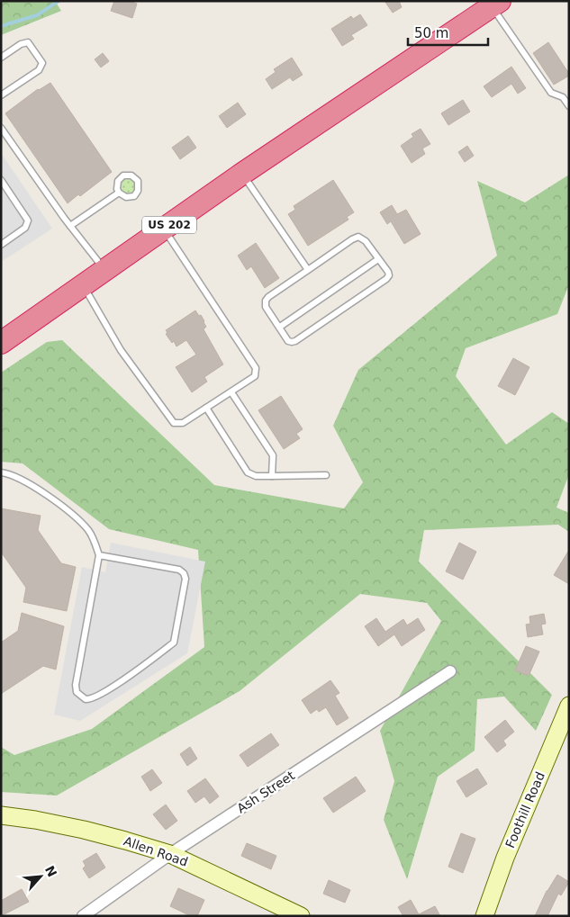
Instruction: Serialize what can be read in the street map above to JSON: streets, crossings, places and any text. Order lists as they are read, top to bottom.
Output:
{
  "streets": {
    "highway": ["US 202"],
    "street": ["Ash Street", "Foothill Road", "Allen Road"]
  },
  "crossings": [
    ["Ash Street", "Allen Road"]
  ],
  "scale_bar": "50 m",
  "north": "top right"
}
